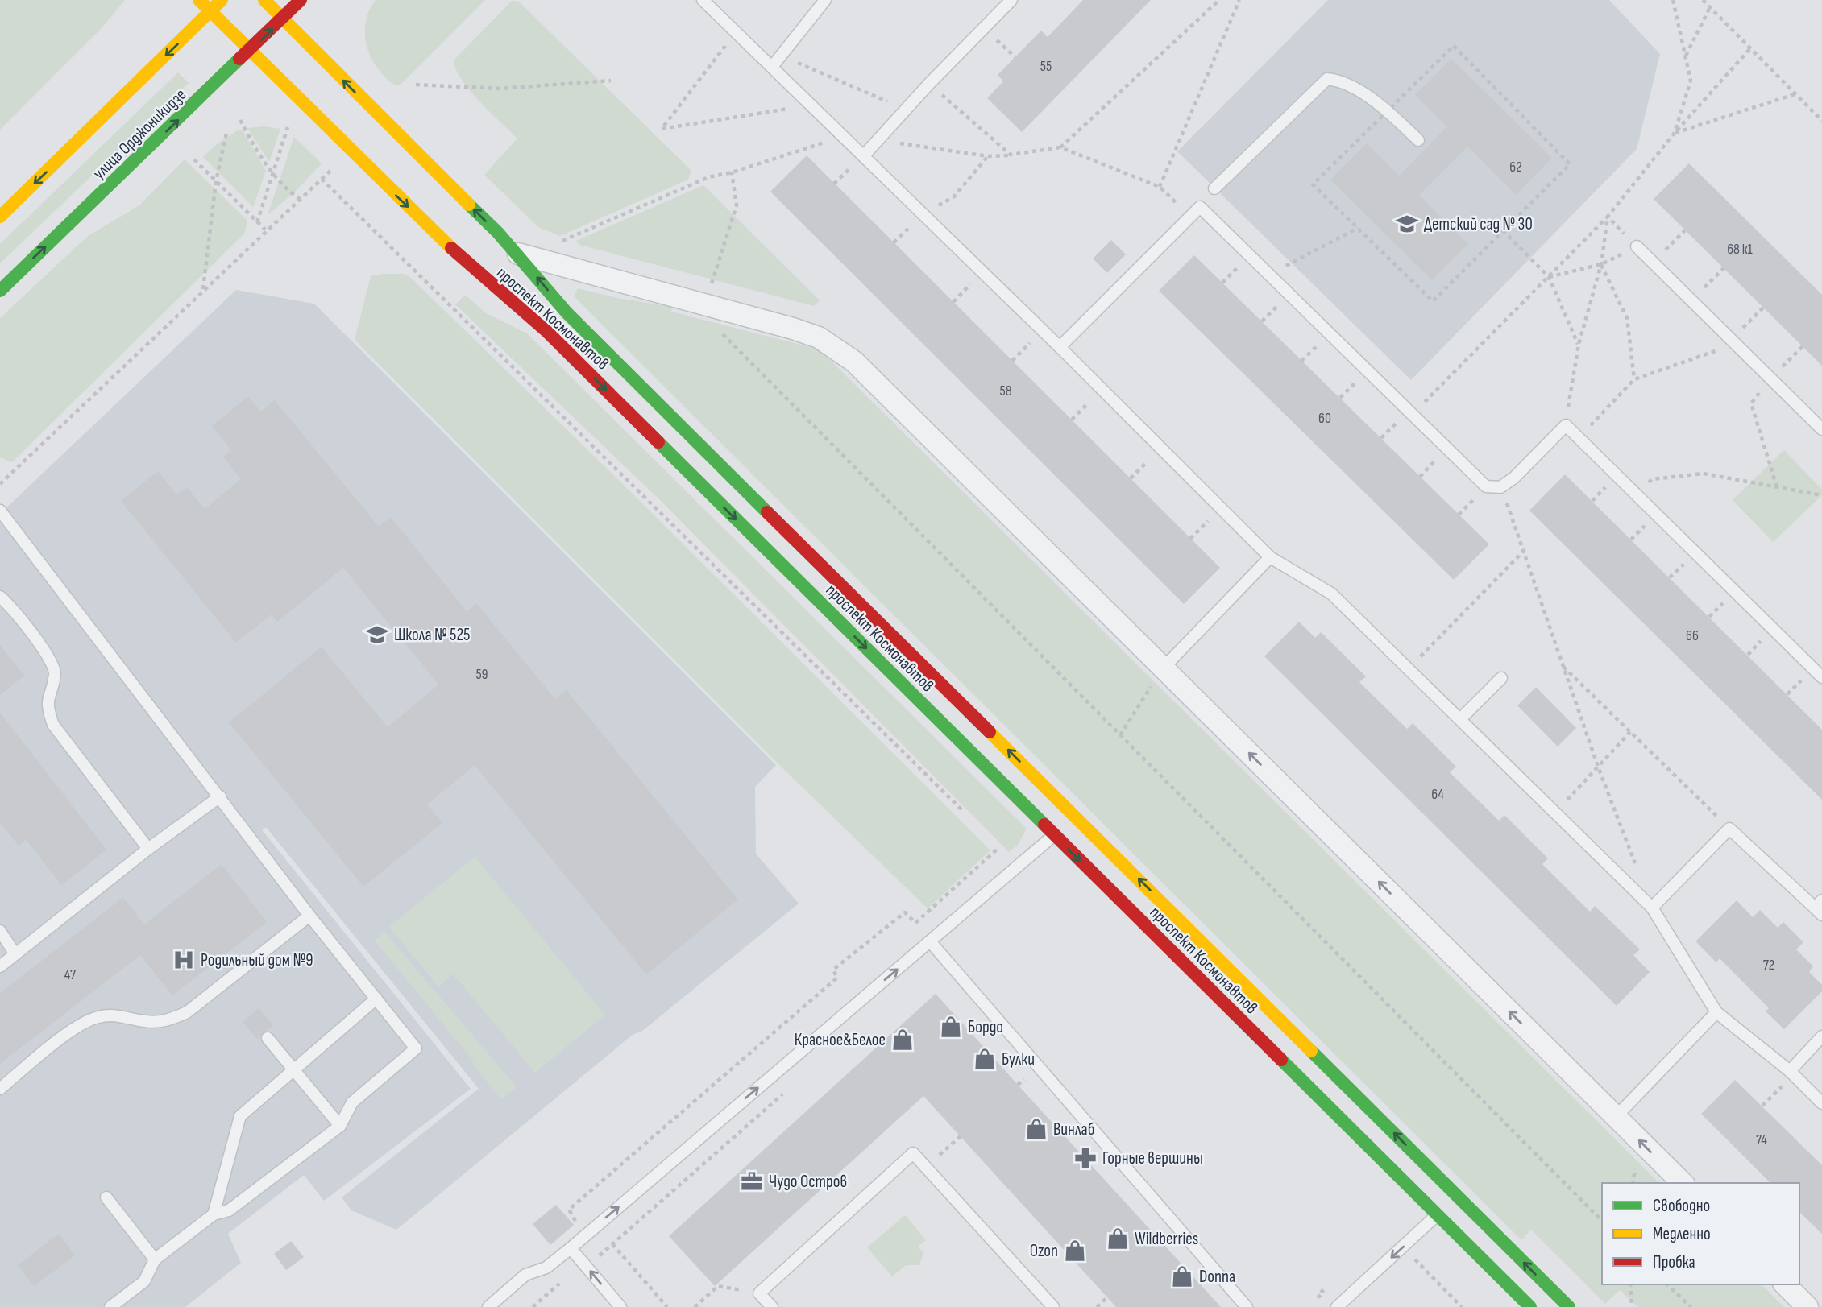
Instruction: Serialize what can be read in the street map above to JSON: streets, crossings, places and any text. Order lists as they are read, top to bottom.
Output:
{
  "streets": {
    "street": ["улица Орджоникидзе", "проспект Космонавтов"]
  },
  "crossings": [
    ["улица Орджоникидзе", "проспект Космонавтов"]
  ],
  "places": {
    "school or university": ["Детский сад № 30", "Школа № 525"],
    "hospital": ["Родильный дом №9"],
    "shop": [
      "Бордо",
      "Красное&Белое",
      "Булки",
      "Винлаб",
      "Wildberries",
      "Ozon",
      "Donna"
    ],
    "pharmacy": ["Горные вершины"],
    "office": ["Чудо Остров"]
  },
  "house_numbers": [
    "55",
    "62",
    "68 к1",
    "58",
    "60",
    "66",
    "59",
    "64",
    "72",
    "47",
    "74"
  ],
  "legend": ["Свободно", "Медленно", "Пробка"]
}
